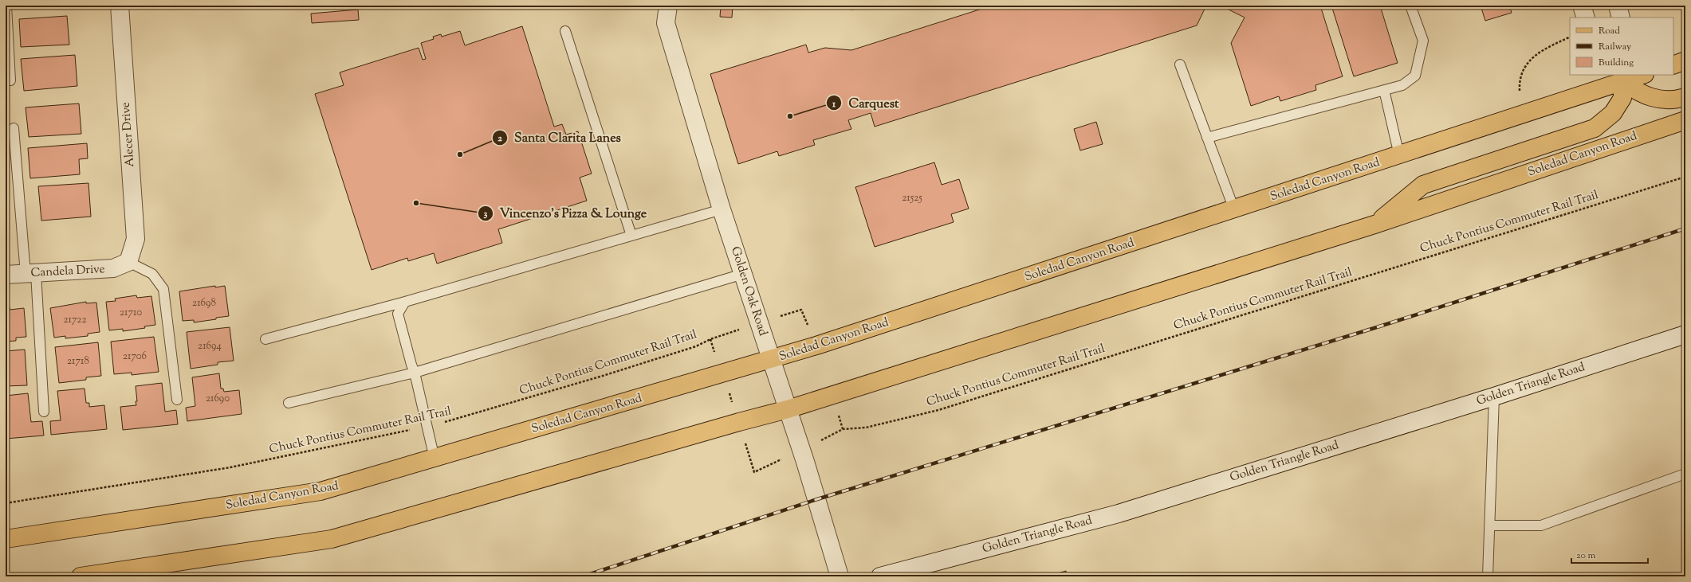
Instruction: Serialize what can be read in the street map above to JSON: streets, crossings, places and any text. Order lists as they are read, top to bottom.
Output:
{
  "streets": {
    "main road": ["Soledad Canyon Road"],
    "street": [
      "Alecer Drive",
      "Candela Drive",
      "Golden Oak Road",
      "Golden Triangle Road"
    ],
    "path": ["Chuck Pontius Commuter Rail Trail"]
  },
  "crossings": [
    ["Alecer Drive", "Candela Drive"],
    ["Soledad Canyon Road", "Golden Oak Road"]
  ],
  "places": ["Carquest", "Santa Clarita Lanes", "Vincenzo's Pizza & Lounge"],
  "house_numbers": [
    "21525",
    "21698",
    "21710",
    "21722",
    "21694",
    "21706",
    "21718",
    "21690"
  ],
  "legend": ["Road", "Railway", "Building"],
  "scale_bar": "20 m"
}
